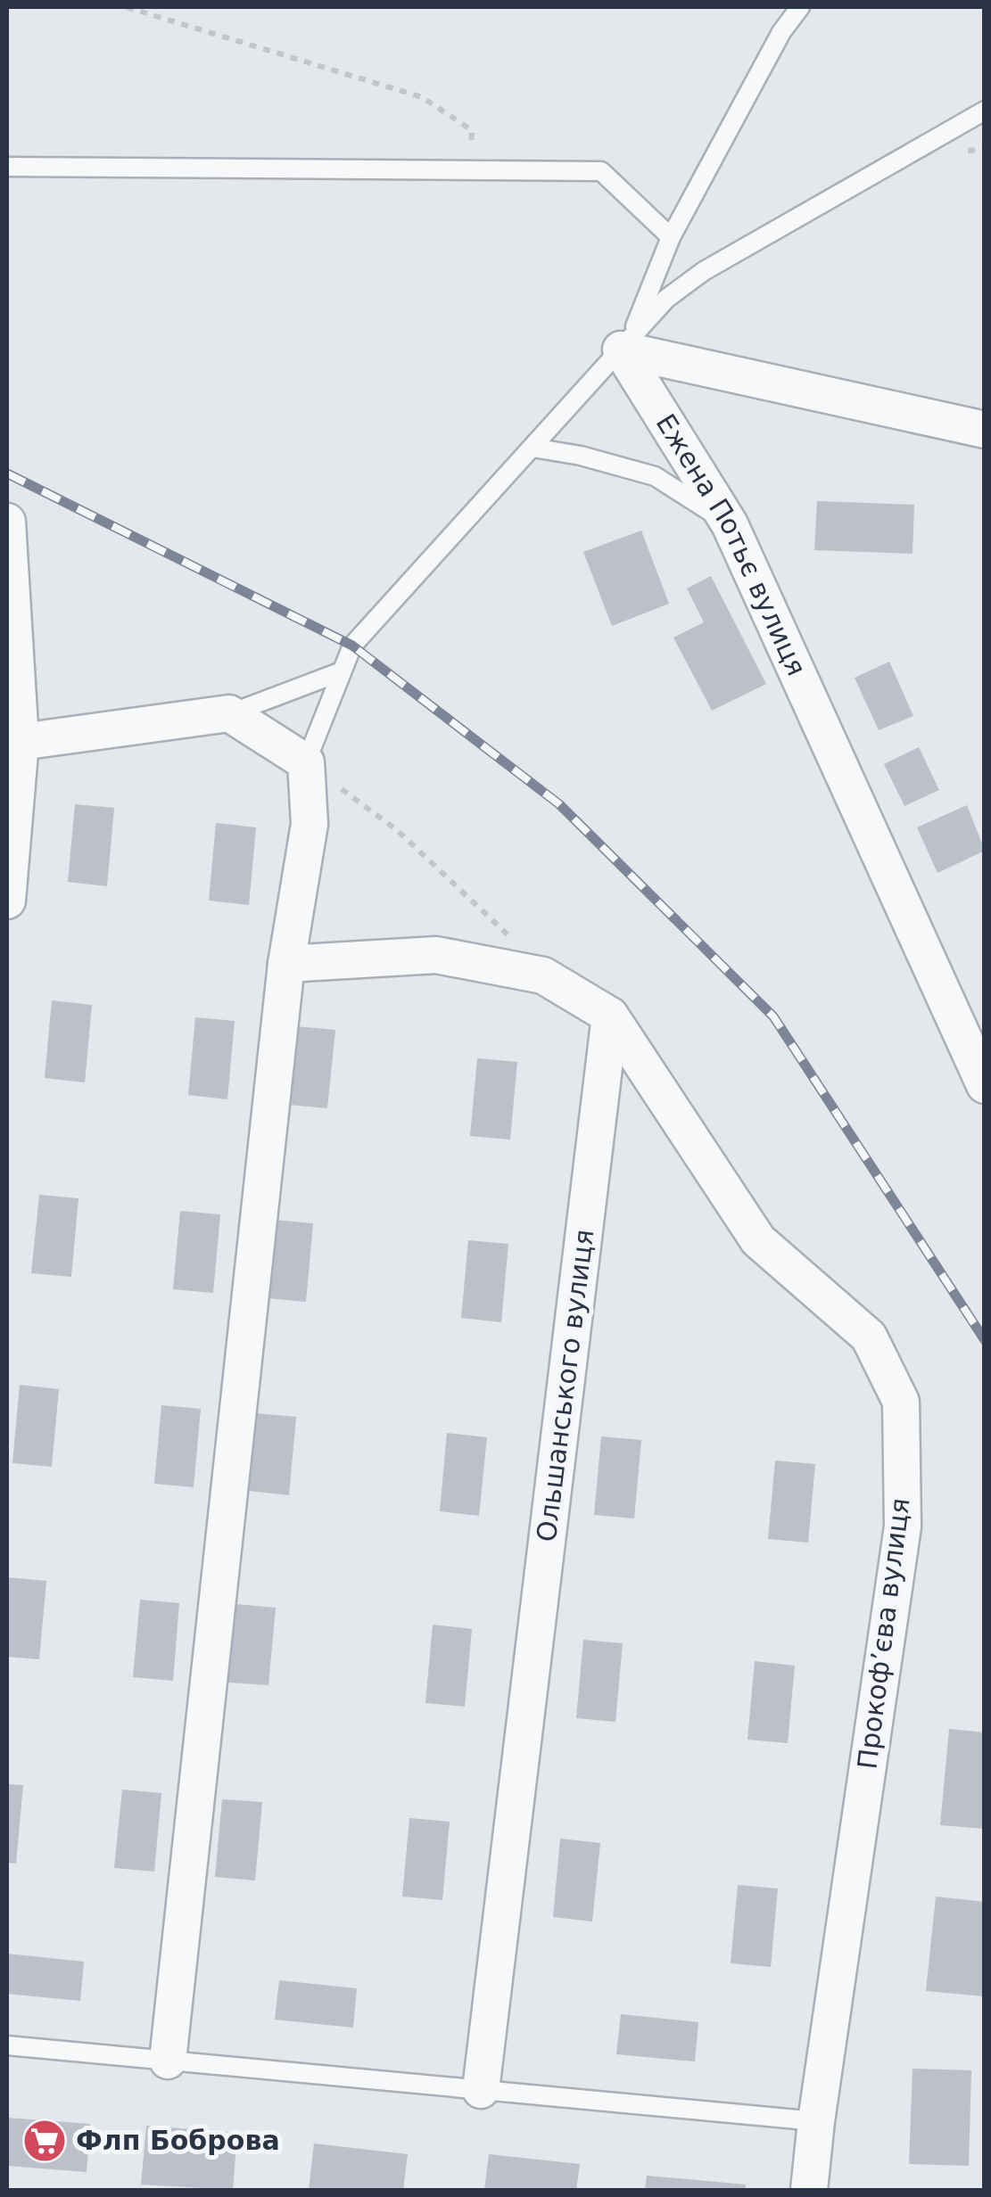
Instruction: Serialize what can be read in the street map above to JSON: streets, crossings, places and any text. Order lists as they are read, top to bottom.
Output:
{
  "streets": {
    "street": ["Ежена Потьє вулиця", "Ольшанського вулиця", "Прокоф’єва вулиця"]
  },
  "crossings": [
    ["Ольшанського вулиця", "Прокоф’єва вулиця"]
  ],
  "places": {
    "supermarket": ["Флп Боброва"]
  }
}
